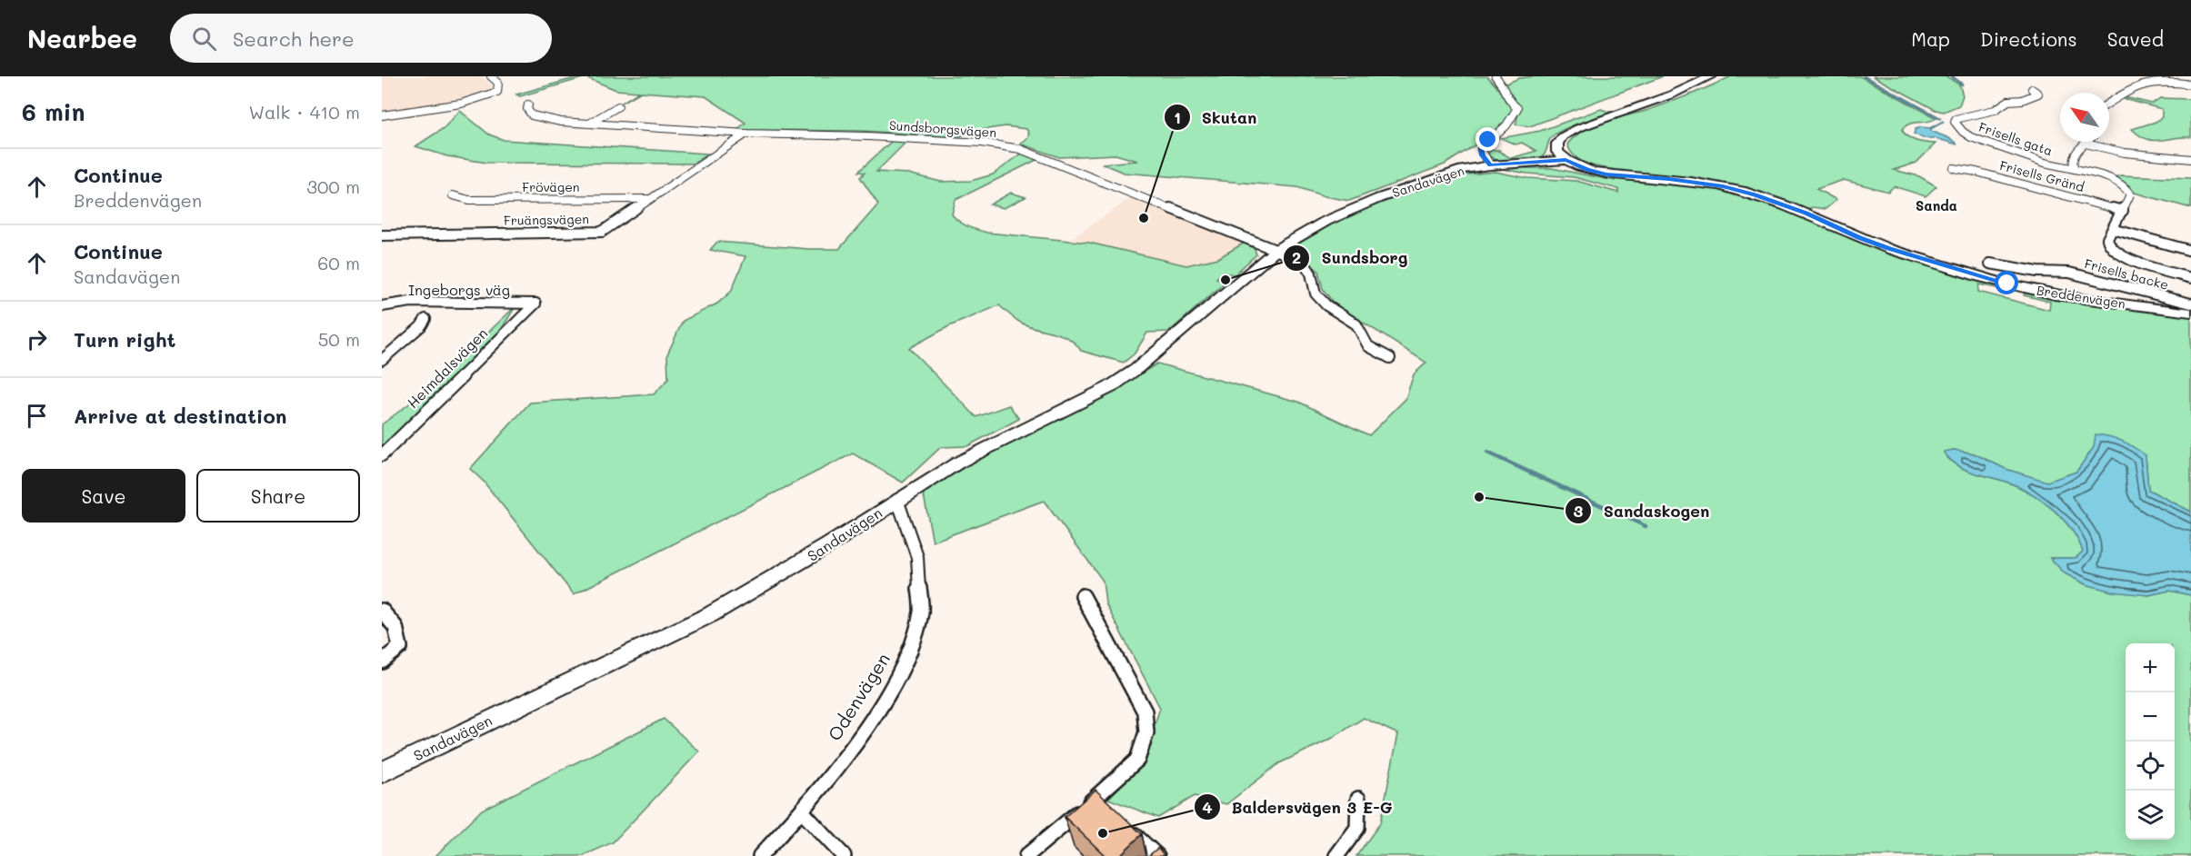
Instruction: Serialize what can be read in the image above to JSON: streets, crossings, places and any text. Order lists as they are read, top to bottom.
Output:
{
  "streets": {
    "street": [
      "Sundsborgsvägen",
      "Frisells gata",
      "Frisells Gränd",
      "Sandavägen",
      "Frövägen",
      "Fruängsvägen",
      "Frisells backe",
      "Ingeborgs väg",
      "Breddenvägen",
      "Heimdalsvägen",
      "Odenvägen"
    ]
  },
  "crossings": [
    ["Sundsborgsvägen", "Sandavägen"],
    ["Sundsborgsvägen", "Fruängsvägen"],
    ["Frisells gata", "Frisells Gränd"],
    ["Sandavägen", "Breddenvägen"],
    ["Sandavägen", "Odenvägen"],
    ["Frövägen", "Fruängsvägen"],
    ["Ingeborgs väg", "Heimdalsvägen"]
  ],
  "districts": ["Sanda"],
  "places": [
    "Skutan",
    "Sundsborg",
    "Sandaskogen",
    "Baldersvägen 3 E-G"
  ],
  "north": "top left",
  "page": {
    "header": "Nearbee",
    "search": "Search here",
    "nav": ["Map", "Directions", "Saved"],
    "heading": ["6 min", "Walk · 410 m"],
    "list": [
      ["Continue", "Breddenvägen", "300 m"],
      ["Continue", "Sandavägen", "60 m"],
      ["Turn right", "50 m"],
      "Arrive at destination"
    ],
    "buttons": ["Save", "Share"],
    "map_buttons": ["+", "−"]
  }
}
